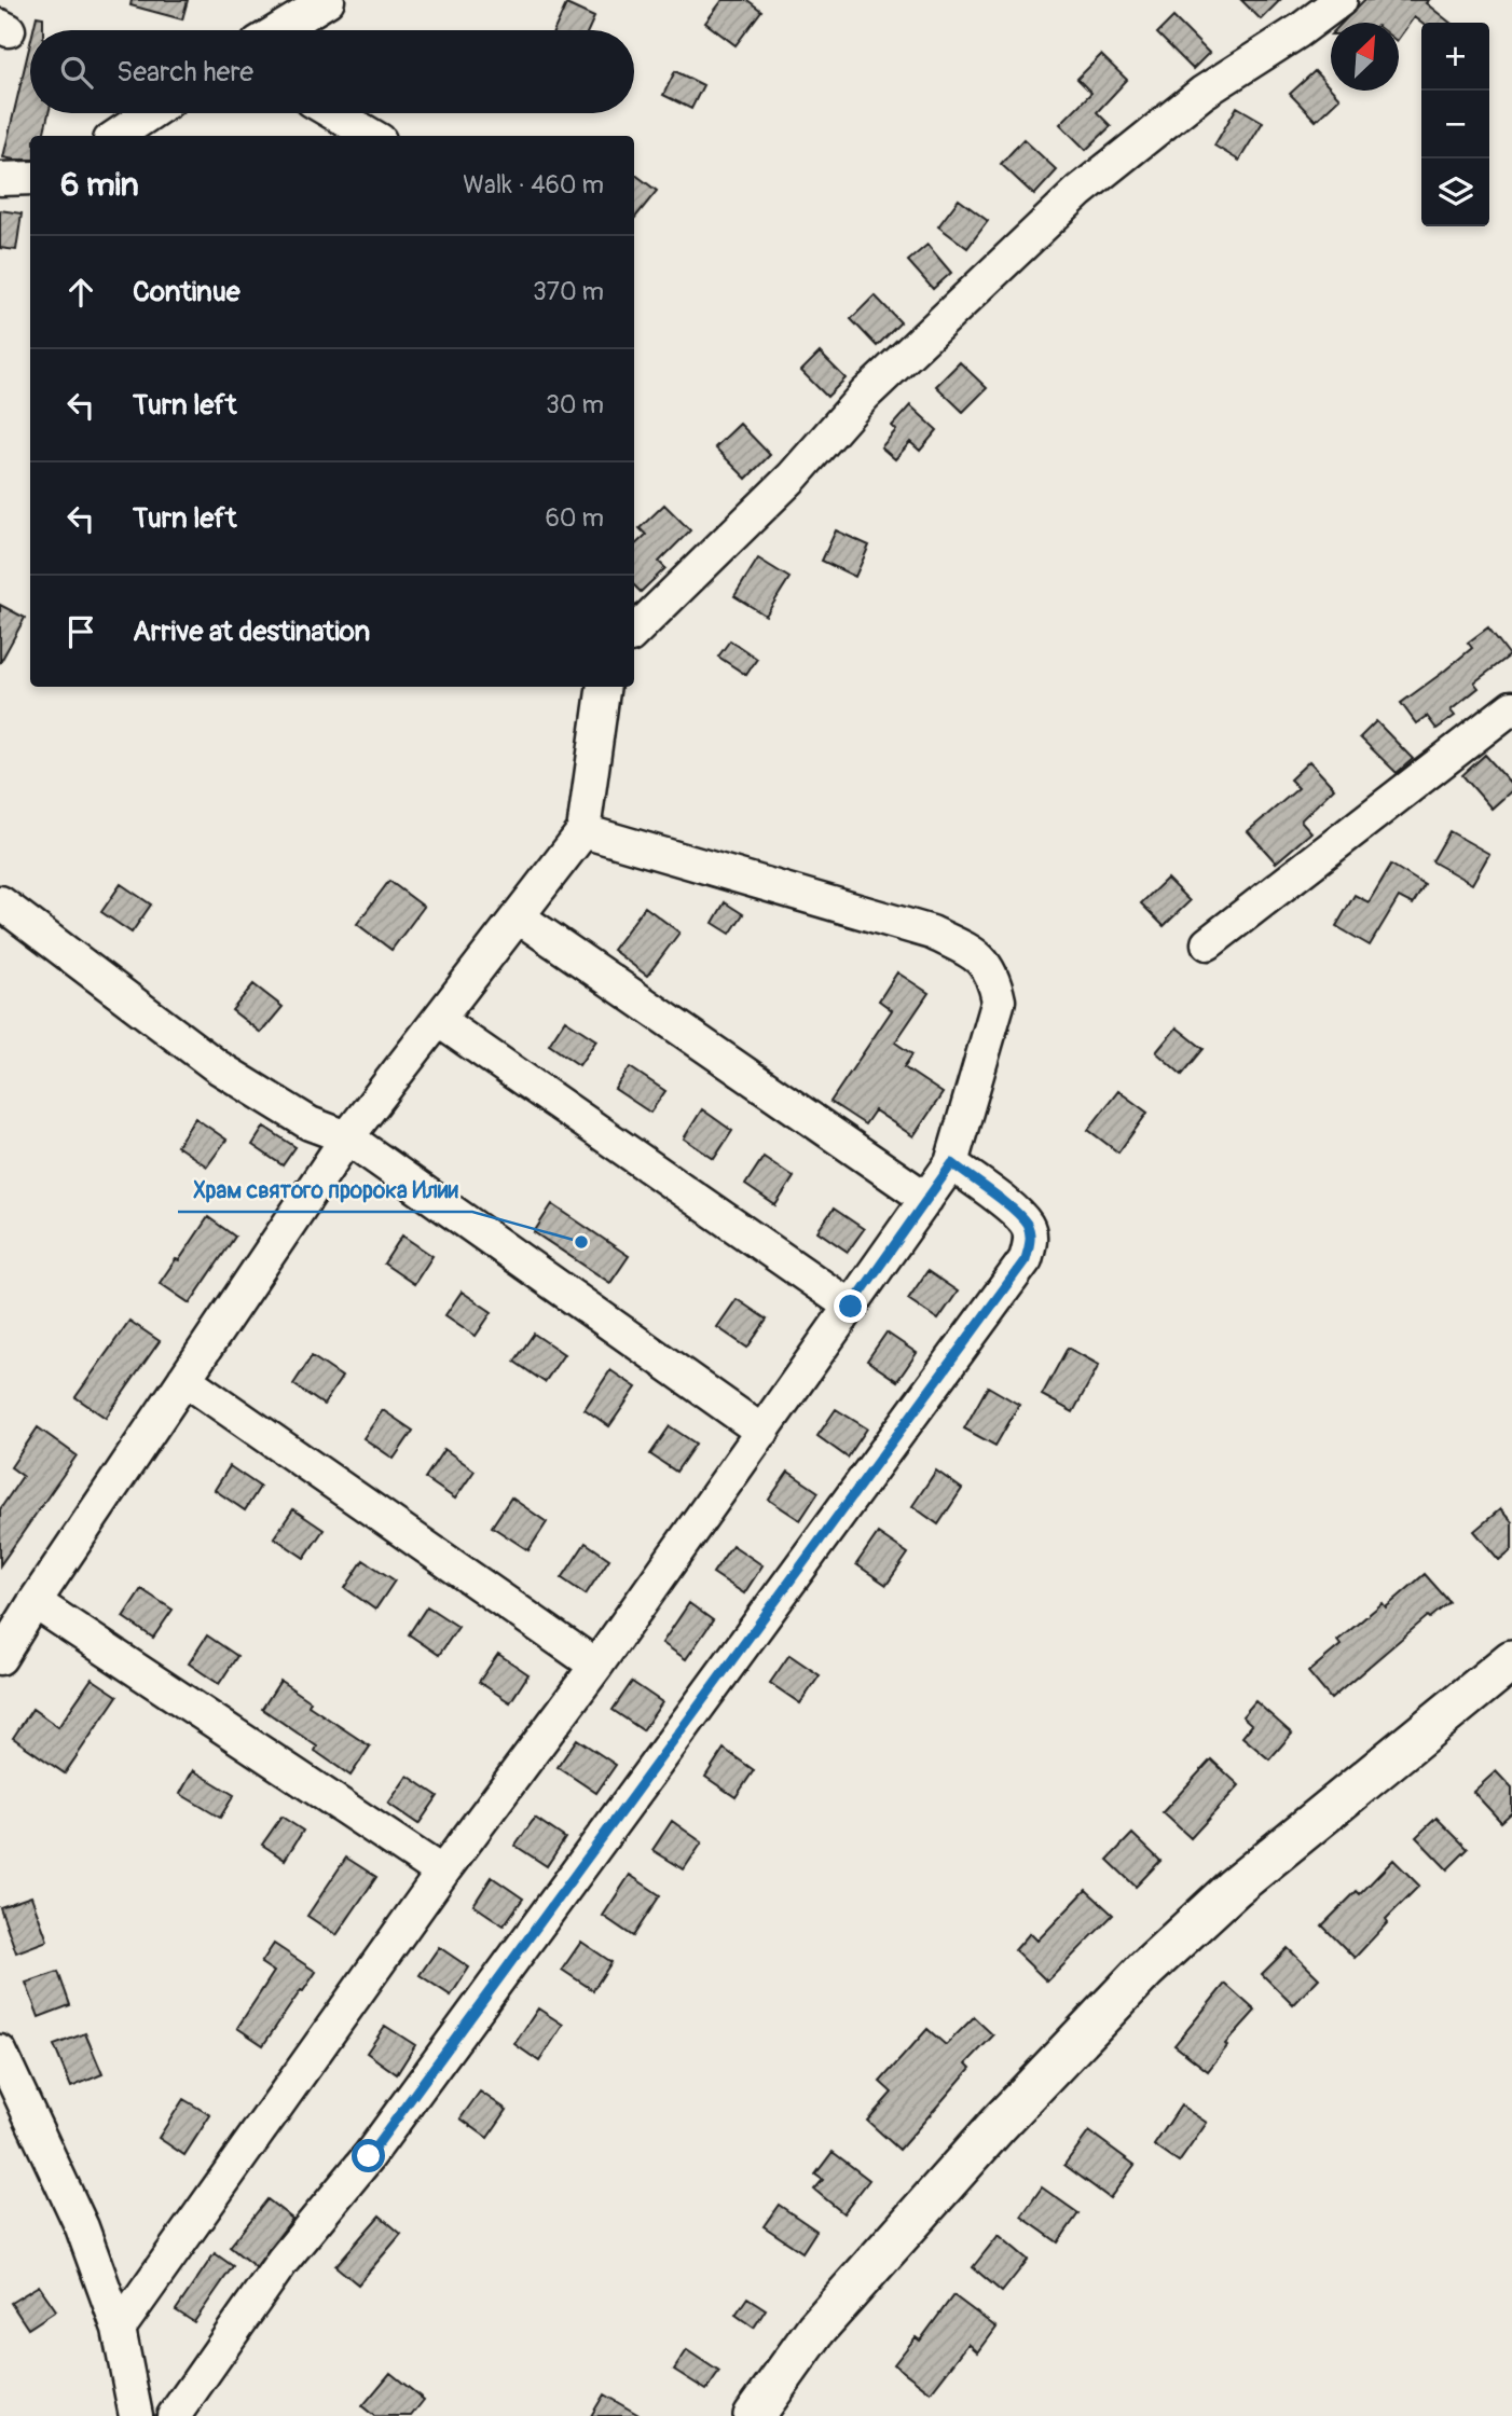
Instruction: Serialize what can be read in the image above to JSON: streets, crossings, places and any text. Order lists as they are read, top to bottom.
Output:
{
  "places": ["Храм святого пророка Илии"],
  "north": "top right",
  "page": {
    "map_buttons": ["+", "−"],
    "search": "Search here",
    "heading": ["6 min", "Walk · 460 m"],
    "list": [
      ["Continue", "370 m"],
      ["Turn left", "30 m"],
      ["Turn left", "60 m"],
      "Arrive at destination"
    ]
  }
}
